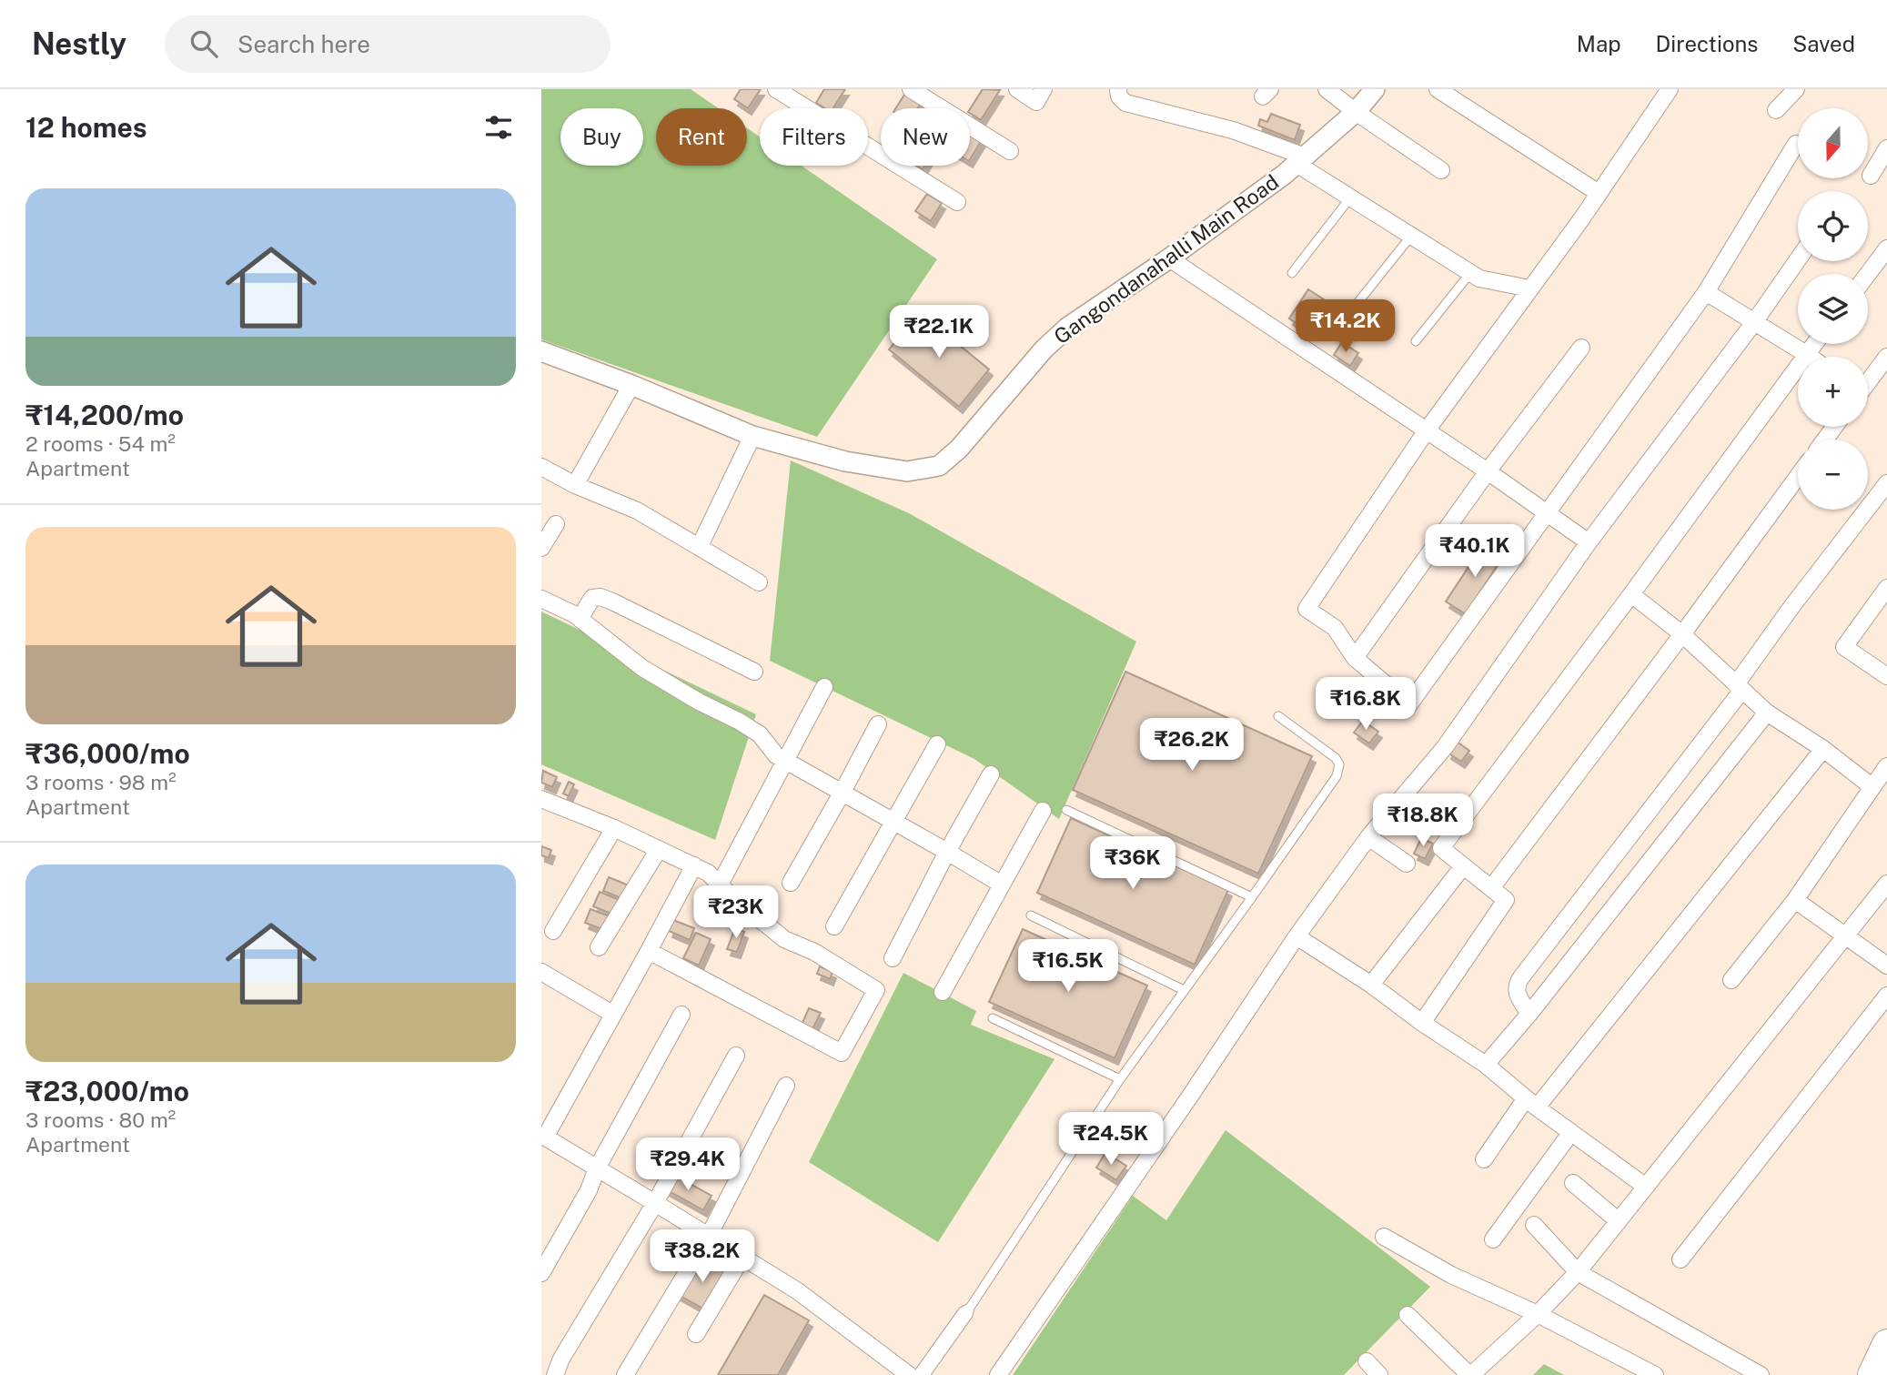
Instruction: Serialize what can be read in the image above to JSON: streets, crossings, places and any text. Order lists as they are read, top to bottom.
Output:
{
  "streets": {
    "street": ["Gangondanahalli Main Road"]
  },
  "north": "bottom",
  "page": {
    "header": "Nestly",
    "search": "Search here",
    "nav": ["Map", "Directions", "Saved"],
    "heading": "12 homes",
    "map_buttons": ["+", "−"],
    "chip": [
      "Buy",
      "Rent",
      "Filters",
      "New"
    ],
    "list": [
      {
        "name": "₹14,200/mo",
        "note": "2 rooms · 54 m² · Apartment"
      },
      {
        "name": "₹36,000/mo",
        "note": "3 rooms · 98 m² · Apartment"
      },
      {
        "name": "₹23,000/mo",
        "note": "3 rooms · 80 m² · Apartment"
      }
    ],
    "price": [
      "₹14.2K",
      "₹22.1K",
      "₹40.1K",
      "₹16.8K",
      "₹26.2K",
      "₹18.8K",
      "₹36K",
      "₹23K",
      "₹16.5K",
      "₹24.5K",
      "₹29.4K",
      "₹38.2K"
    ]
  }
}
